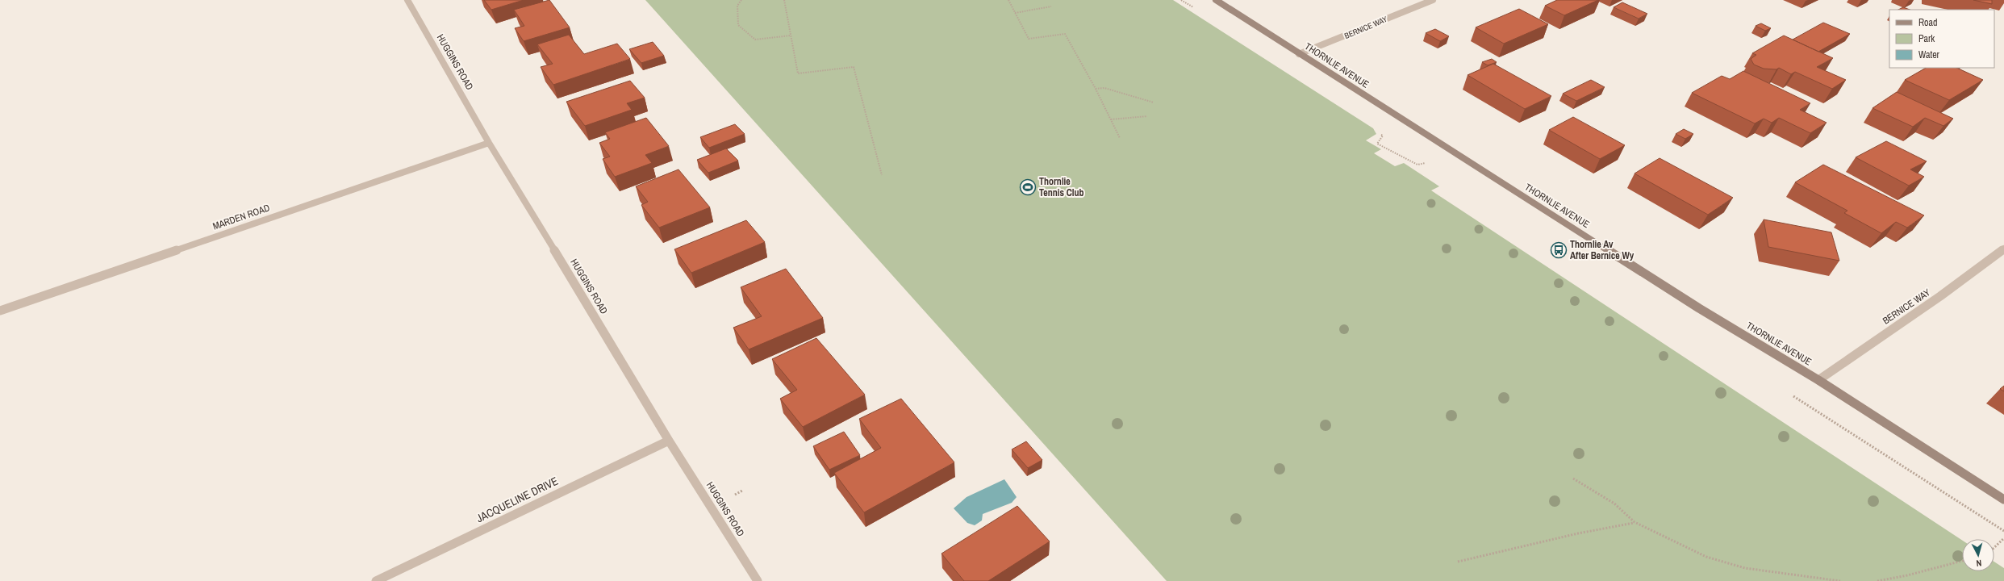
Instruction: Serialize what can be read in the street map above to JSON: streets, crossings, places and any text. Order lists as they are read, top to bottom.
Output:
{
  "streets": {
    "main road": ["THORNLIE AVENUE"],
    "street": [
      "BERNICE WAY",
      "HUGGINS ROAD",
      "MARDEN ROAD",
      "JACQUELINE DRIVE"
    ]
  },
  "crossings": [
    ["BERNICE WAY", "THORNLIE AVENUE"],
    ["HUGGINS ROAD", "MARDEN ROAD"],
    ["HUGGINS ROAD", "JACQUELINE DRIVE"]
  ],
  "places": {
    "sports": ["Thornlie Tennis Club"],
    "bus stop": ["Thornlie Av After Bernice Wy"]
  },
  "legend": ["Road", "Park", "Water"],
  "north": "bottom"
}
